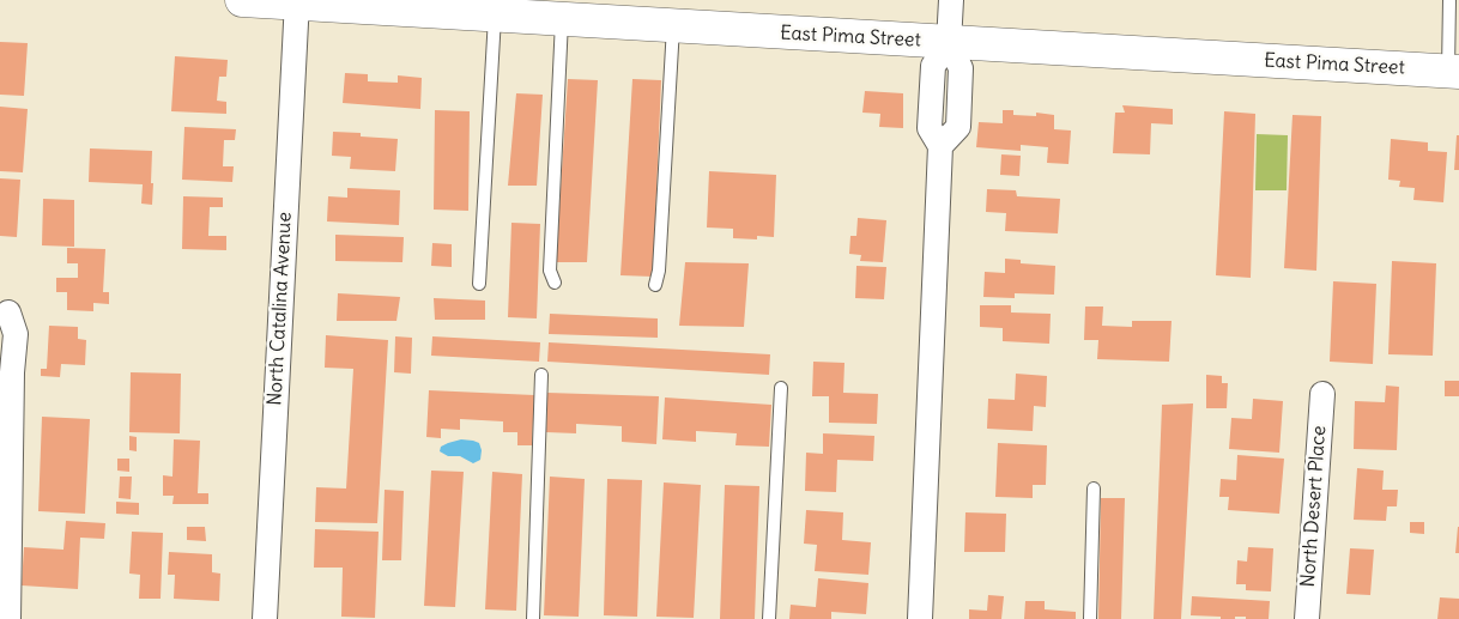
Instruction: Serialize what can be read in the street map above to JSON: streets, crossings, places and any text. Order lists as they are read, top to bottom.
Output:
{
  "streets": {
    "street": ["East Pima Street", "North Catalina Avenue", "North Desert Place"]
  },
  "crossings": [
    ["East Pima Street", "North Catalina Avenue"]
  ]
}
